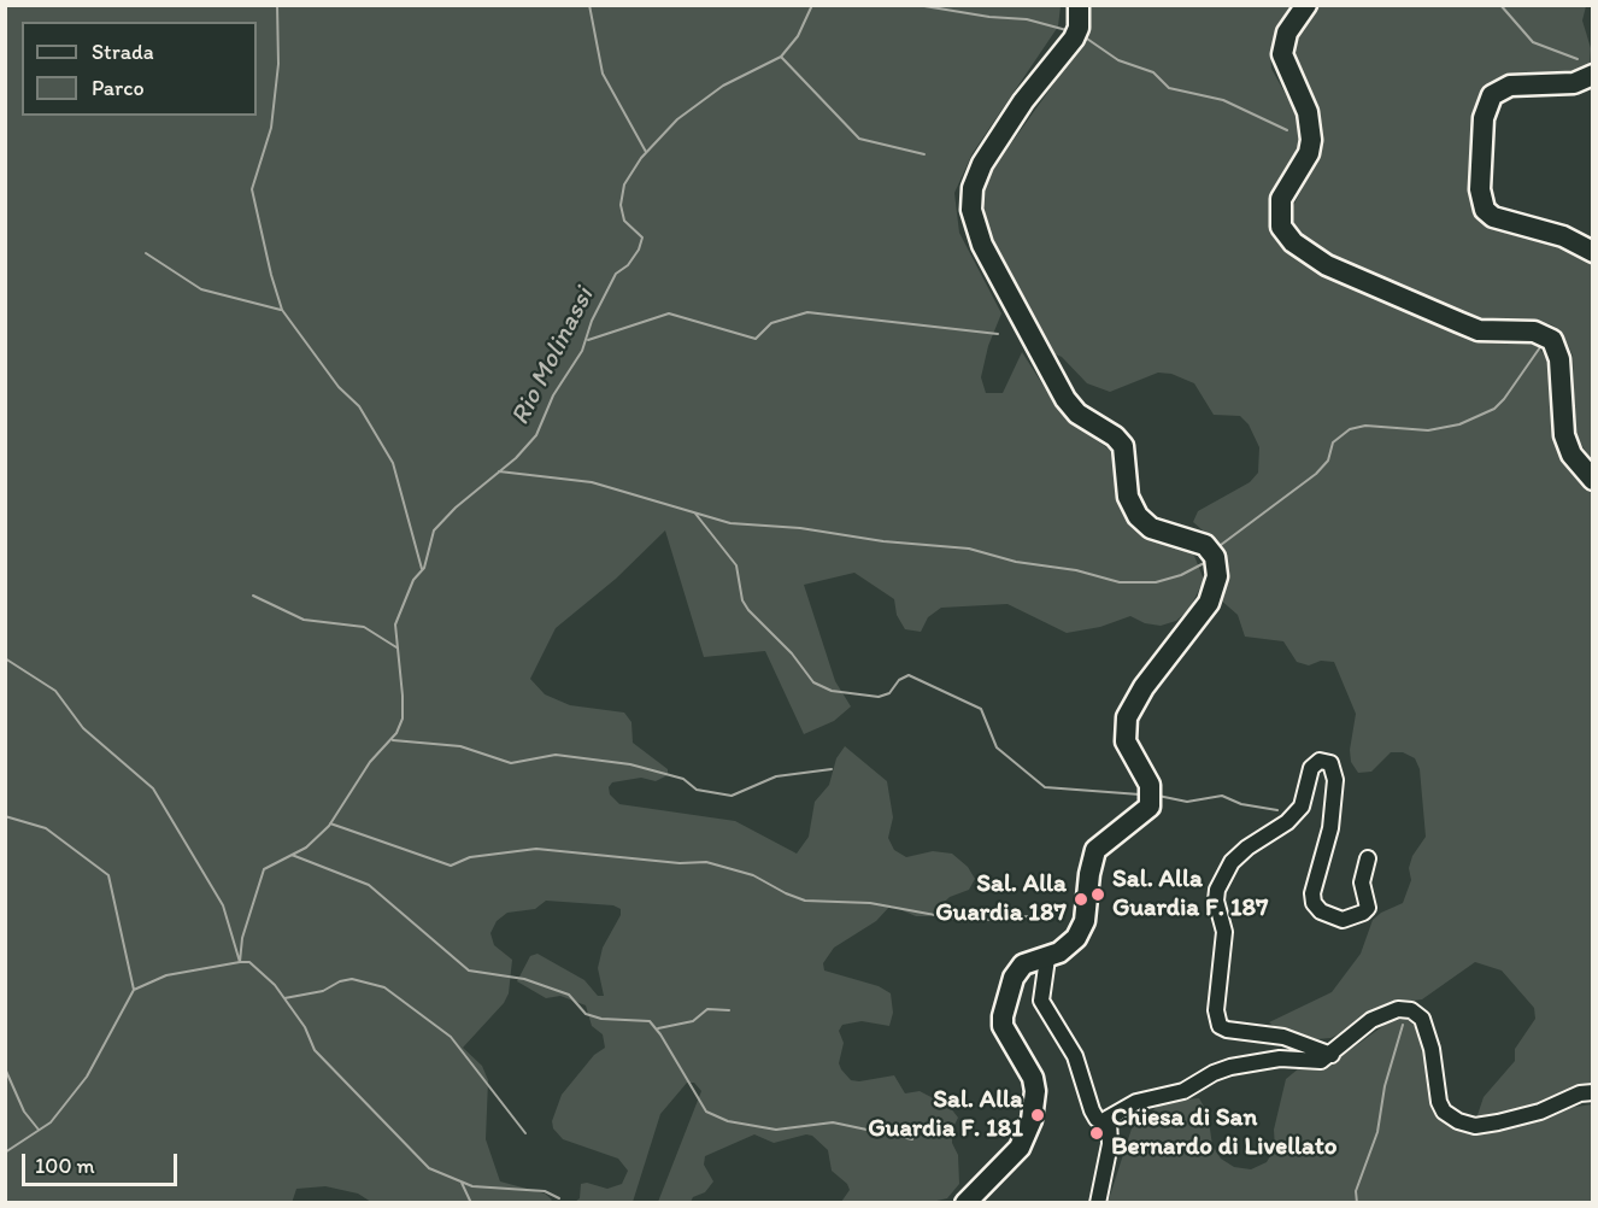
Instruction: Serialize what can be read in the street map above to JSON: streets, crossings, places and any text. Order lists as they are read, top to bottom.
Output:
{
  "water": ["Rio Molinassi"],
  "places": [
    "Sal. Alla Guardia F. 187",
    "Sal. Alla Guardia 187",
    "Sal. Alla Guardia F. 181",
    "Chiesa di San Bernardo di Livellato"
  ],
  "legend": ["Strada", "Parco"],
  "scale_bar": "100 m"
}
